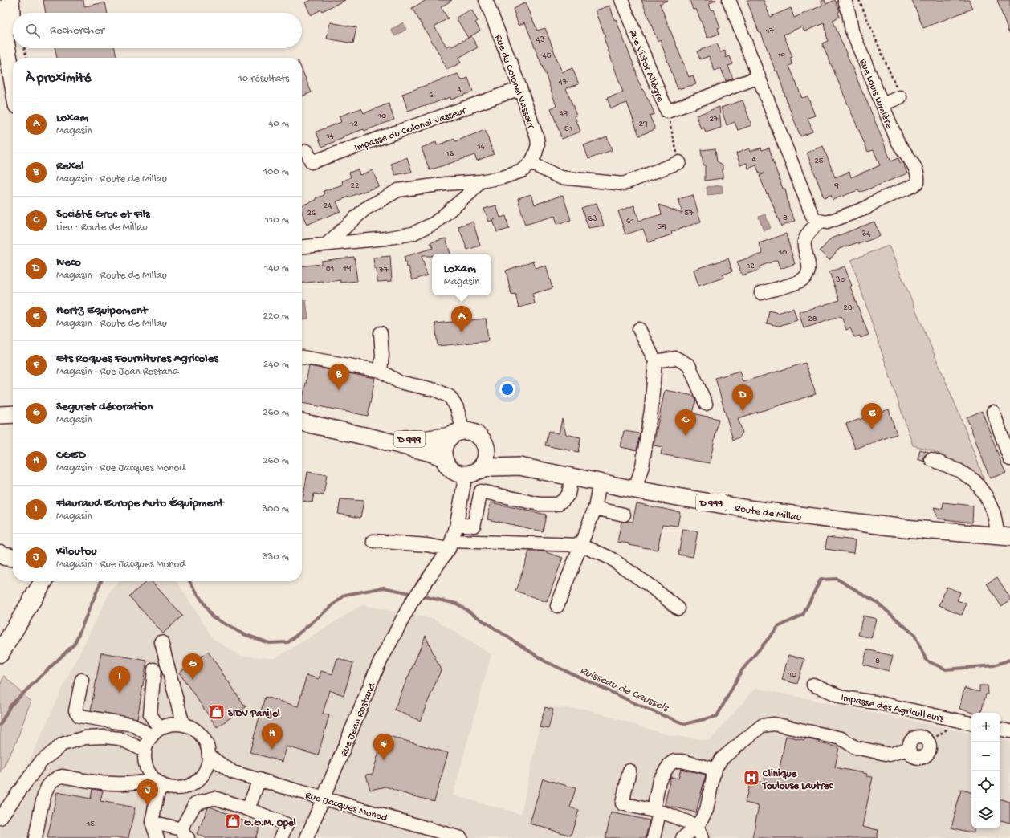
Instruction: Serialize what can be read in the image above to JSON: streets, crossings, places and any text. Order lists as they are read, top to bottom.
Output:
{
  "streets": {
    "main road": ["D 999", "Route de Millau"],
    "street": [
      "Rue Victor Allègre",
      "Rue du Colonel Vasseur",
      "Rue Louis Lumière",
      "Impasse du Colonel Vasseur",
      "Impasse des Agriculteurs",
      "Rue Jean Rostand",
      "Rue Jacques Monod"
    ]
  },
  "crossings": [
    ["Rue du Colonel Vasseur", "Impasse du Colonel Vasseur"],
    ["D 999", "Route de Millau"],
    ["Rue Jean Rostand", "Rue Jacques Monod"]
  ],
  "water": ["Ruisseau de Caussels"],
  "places": {
    "shop": ["SIDV Panijel", "G.G.M. Opel"],
    "hospital": ["Clinique Toulouse Lautrec"]
  },
  "house_numbers": [
    "17",
    "43",
    "45",
    "19",
    "47",
    "4",
    "6",
    "49",
    "10",
    "27",
    "12",
    "29",
    "51",
    "14",
    "14",
    "16",
    "4",
    "25",
    "22",
    "9",
    "24",
    "26",
    "57",
    "8",
    "63",
    "61",
    "59",
    "34",
    "10",
    "12",
    "81",
    "79",
    "77",
    "30",
    "28",
    "28",
    "8",
    "10",
    "15"
  ],
  "page": {
    "search": "Rechercher",
    "heading": ["À proximité", "10 résultats"],
    "list": [
      {
        "mark": "A",
        "name": "Loxam",
        "note": "Magasin",
        "value": "40 m"
      },
      {
        "mark": "B",
        "name": "Rexel",
        "note": "Magasin · Route de Millau",
        "value": "100 m"
      },
      {
        "mark": "C",
        "name": "Société Groc et Fils",
        "note": "Lieu · Route de Millau",
        "value": "110 m"
      },
      {
        "mark": "D",
        "name": "Iveco",
        "note": "Magasin · Route de Millau",
        "value": "140 m"
      },
      {
        "mark": "E",
        "name": "Hertz Equipement",
        "note": "Magasin · Route de Millau",
        "value": "220 m"
      },
      {
        "mark": "F",
        "name": "Ets Roques Fournitures Agricoles",
        "note": "Magasin · Rue Jean Rostand",
        "value": "240 m"
      },
      {
        "mark": "G",
        "name": "Seguret décoration",
        "note": "Magasin",
        "value": "260 m"
      },
      {
        "mark": "H",
        "name": "CGED",
        "note": "Magasin · Rue Jacques Monod",
        "value": "260 m"
      },
      {
        "mark": "I",
        "name": "Flauraud Europe Auto Équipment",
        "note": "Magasin",
        "value": "300 m"
      },
      {
        "mark": "J",
        "name": "Kiloutou",
        "note": "Magasin · Rue Jacques Monod",
        "value": "330 m"
      }
    ],
    "popup": ["Loxam", "Magasin"],
    "pins": [
      "A",
      "B",
      "D",
      "E",
      "C",
      "G",
      "I",
      "H",
      "F",
      "J"
    ],
    "map_buttons": ["+", "−"]
  }
}
